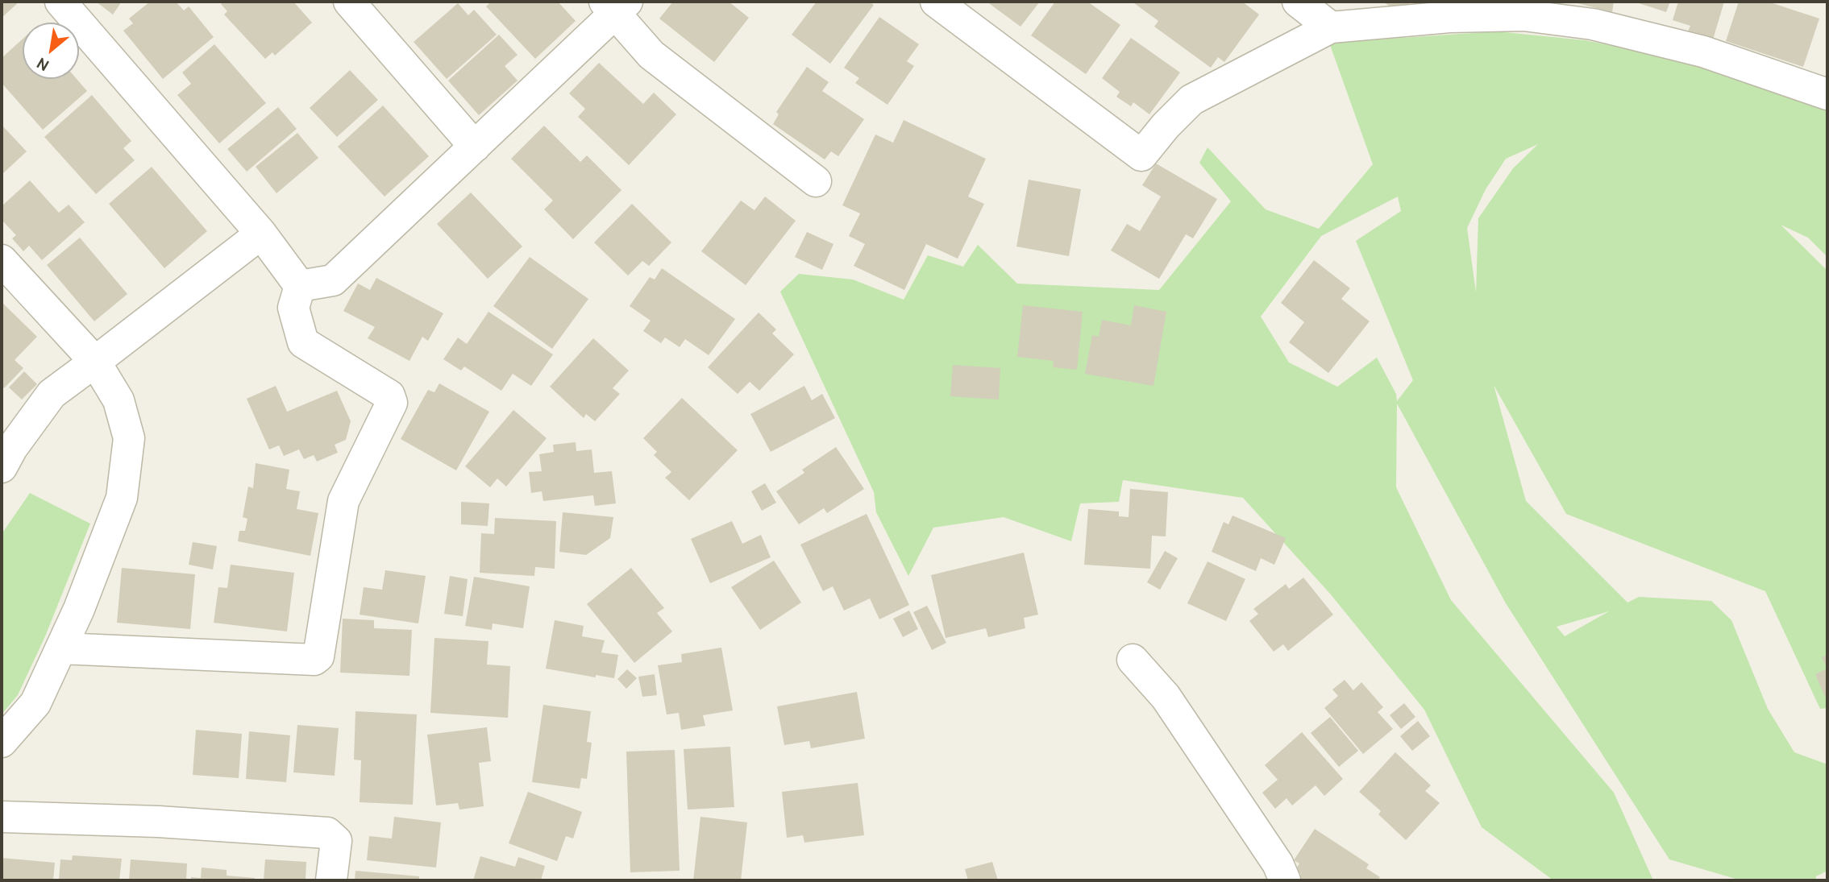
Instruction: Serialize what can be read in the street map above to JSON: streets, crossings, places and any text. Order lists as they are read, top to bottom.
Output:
{
  "north": "bottom left"
}
